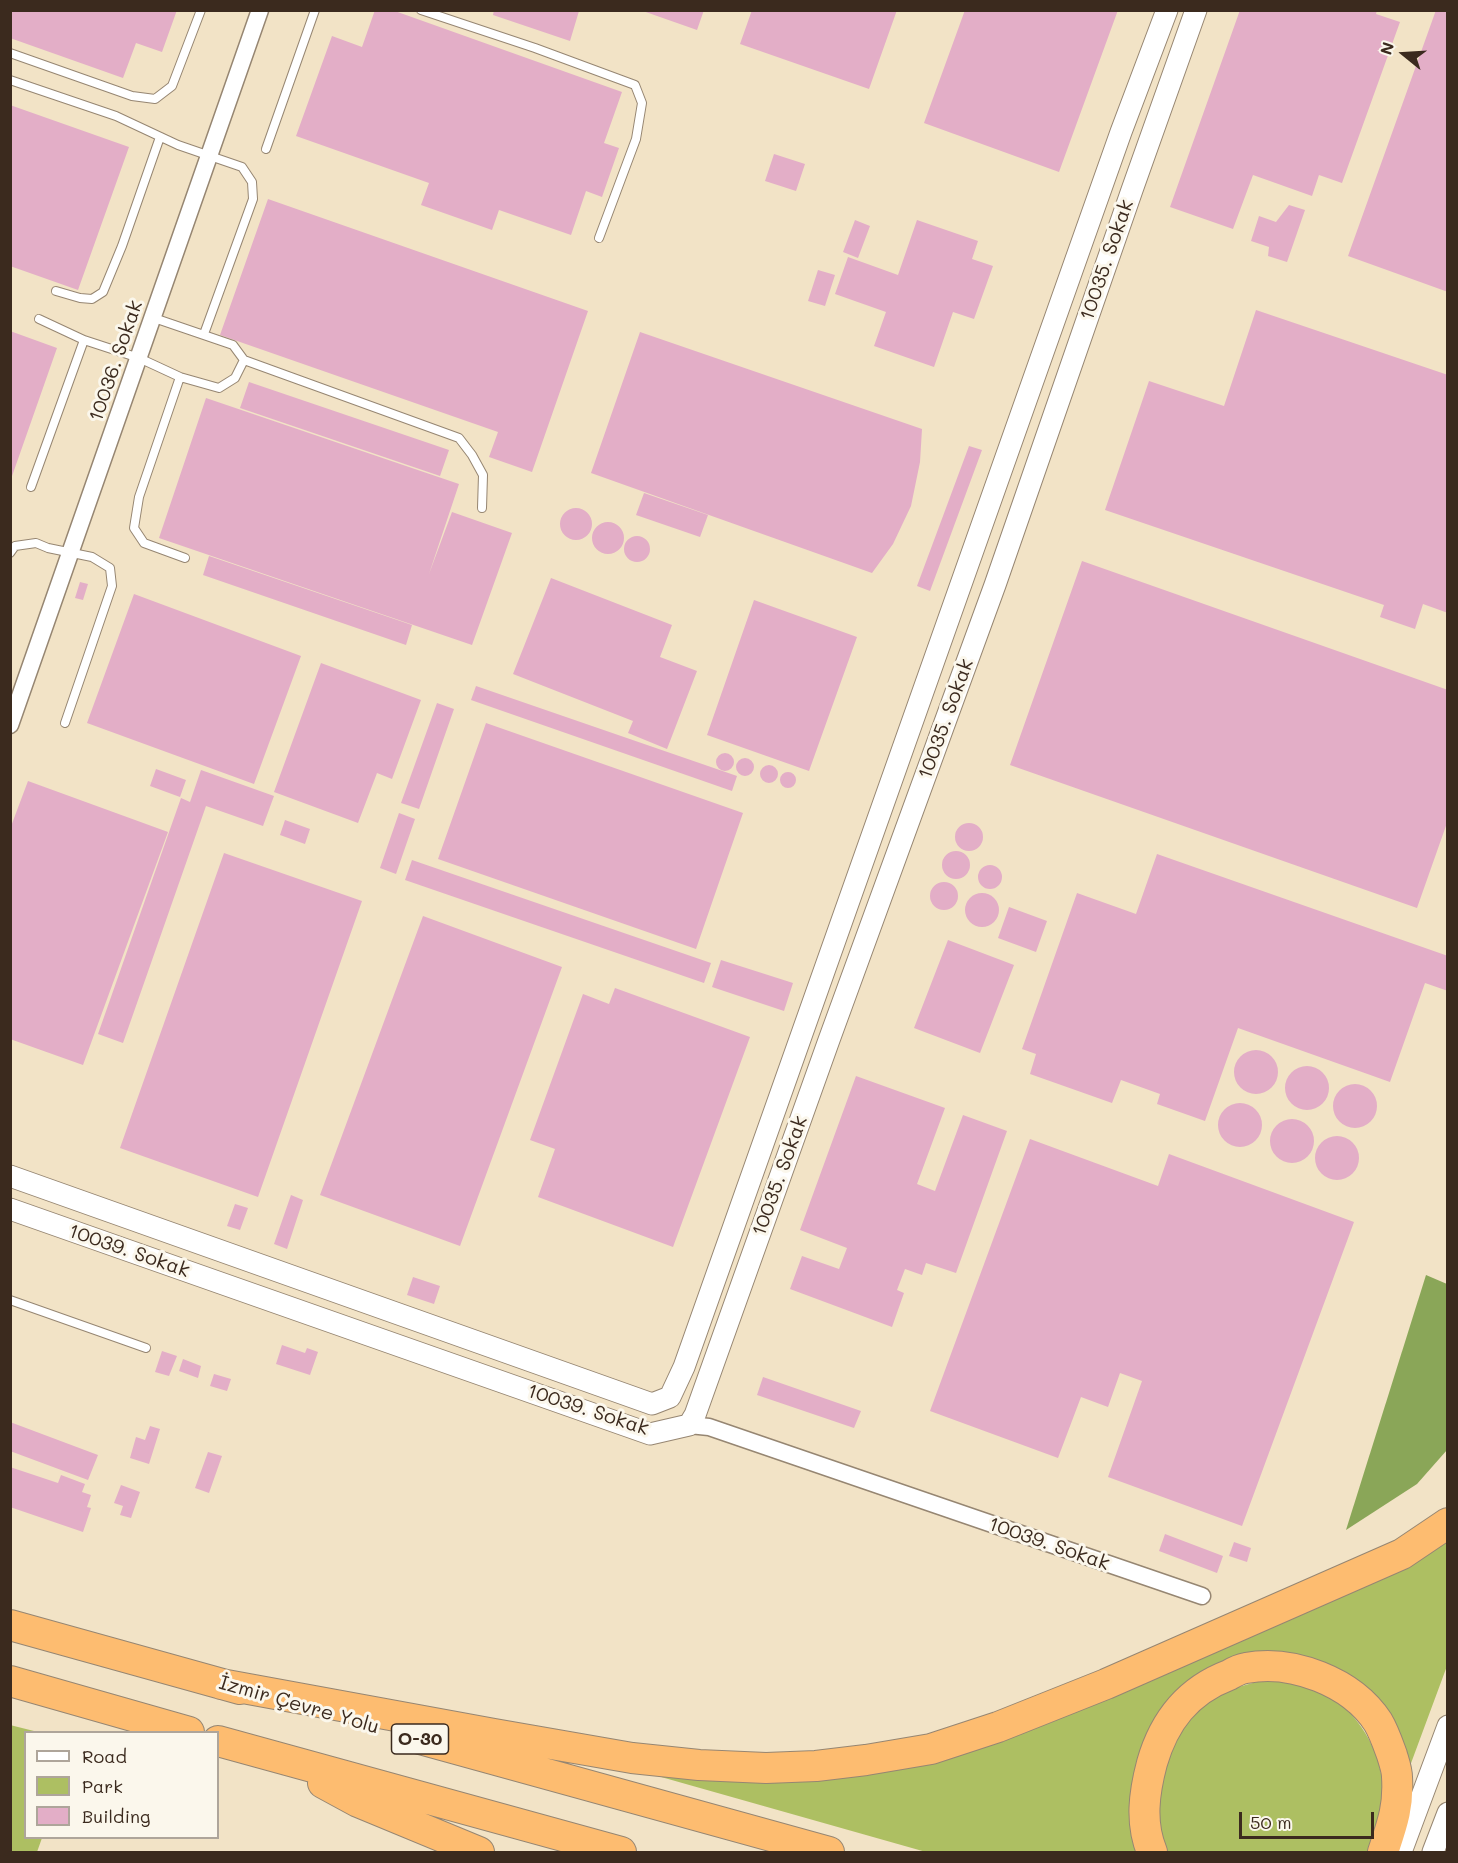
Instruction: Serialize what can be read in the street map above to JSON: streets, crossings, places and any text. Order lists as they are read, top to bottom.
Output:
{
  "streets": {
    "highway": ["İzmir Çevre Yolu", "O-30"],
    "street": ["10035. Sokak", "10036. Sokak", "10039. Sokak"]
  },
  "crossings": [
    ["10035. Sokak", "10039. Sokak"]
  ],
  "legend": ["Road", "Park", "Building"],
  "scale_bar": "50 m",
  "north": "left"
}
